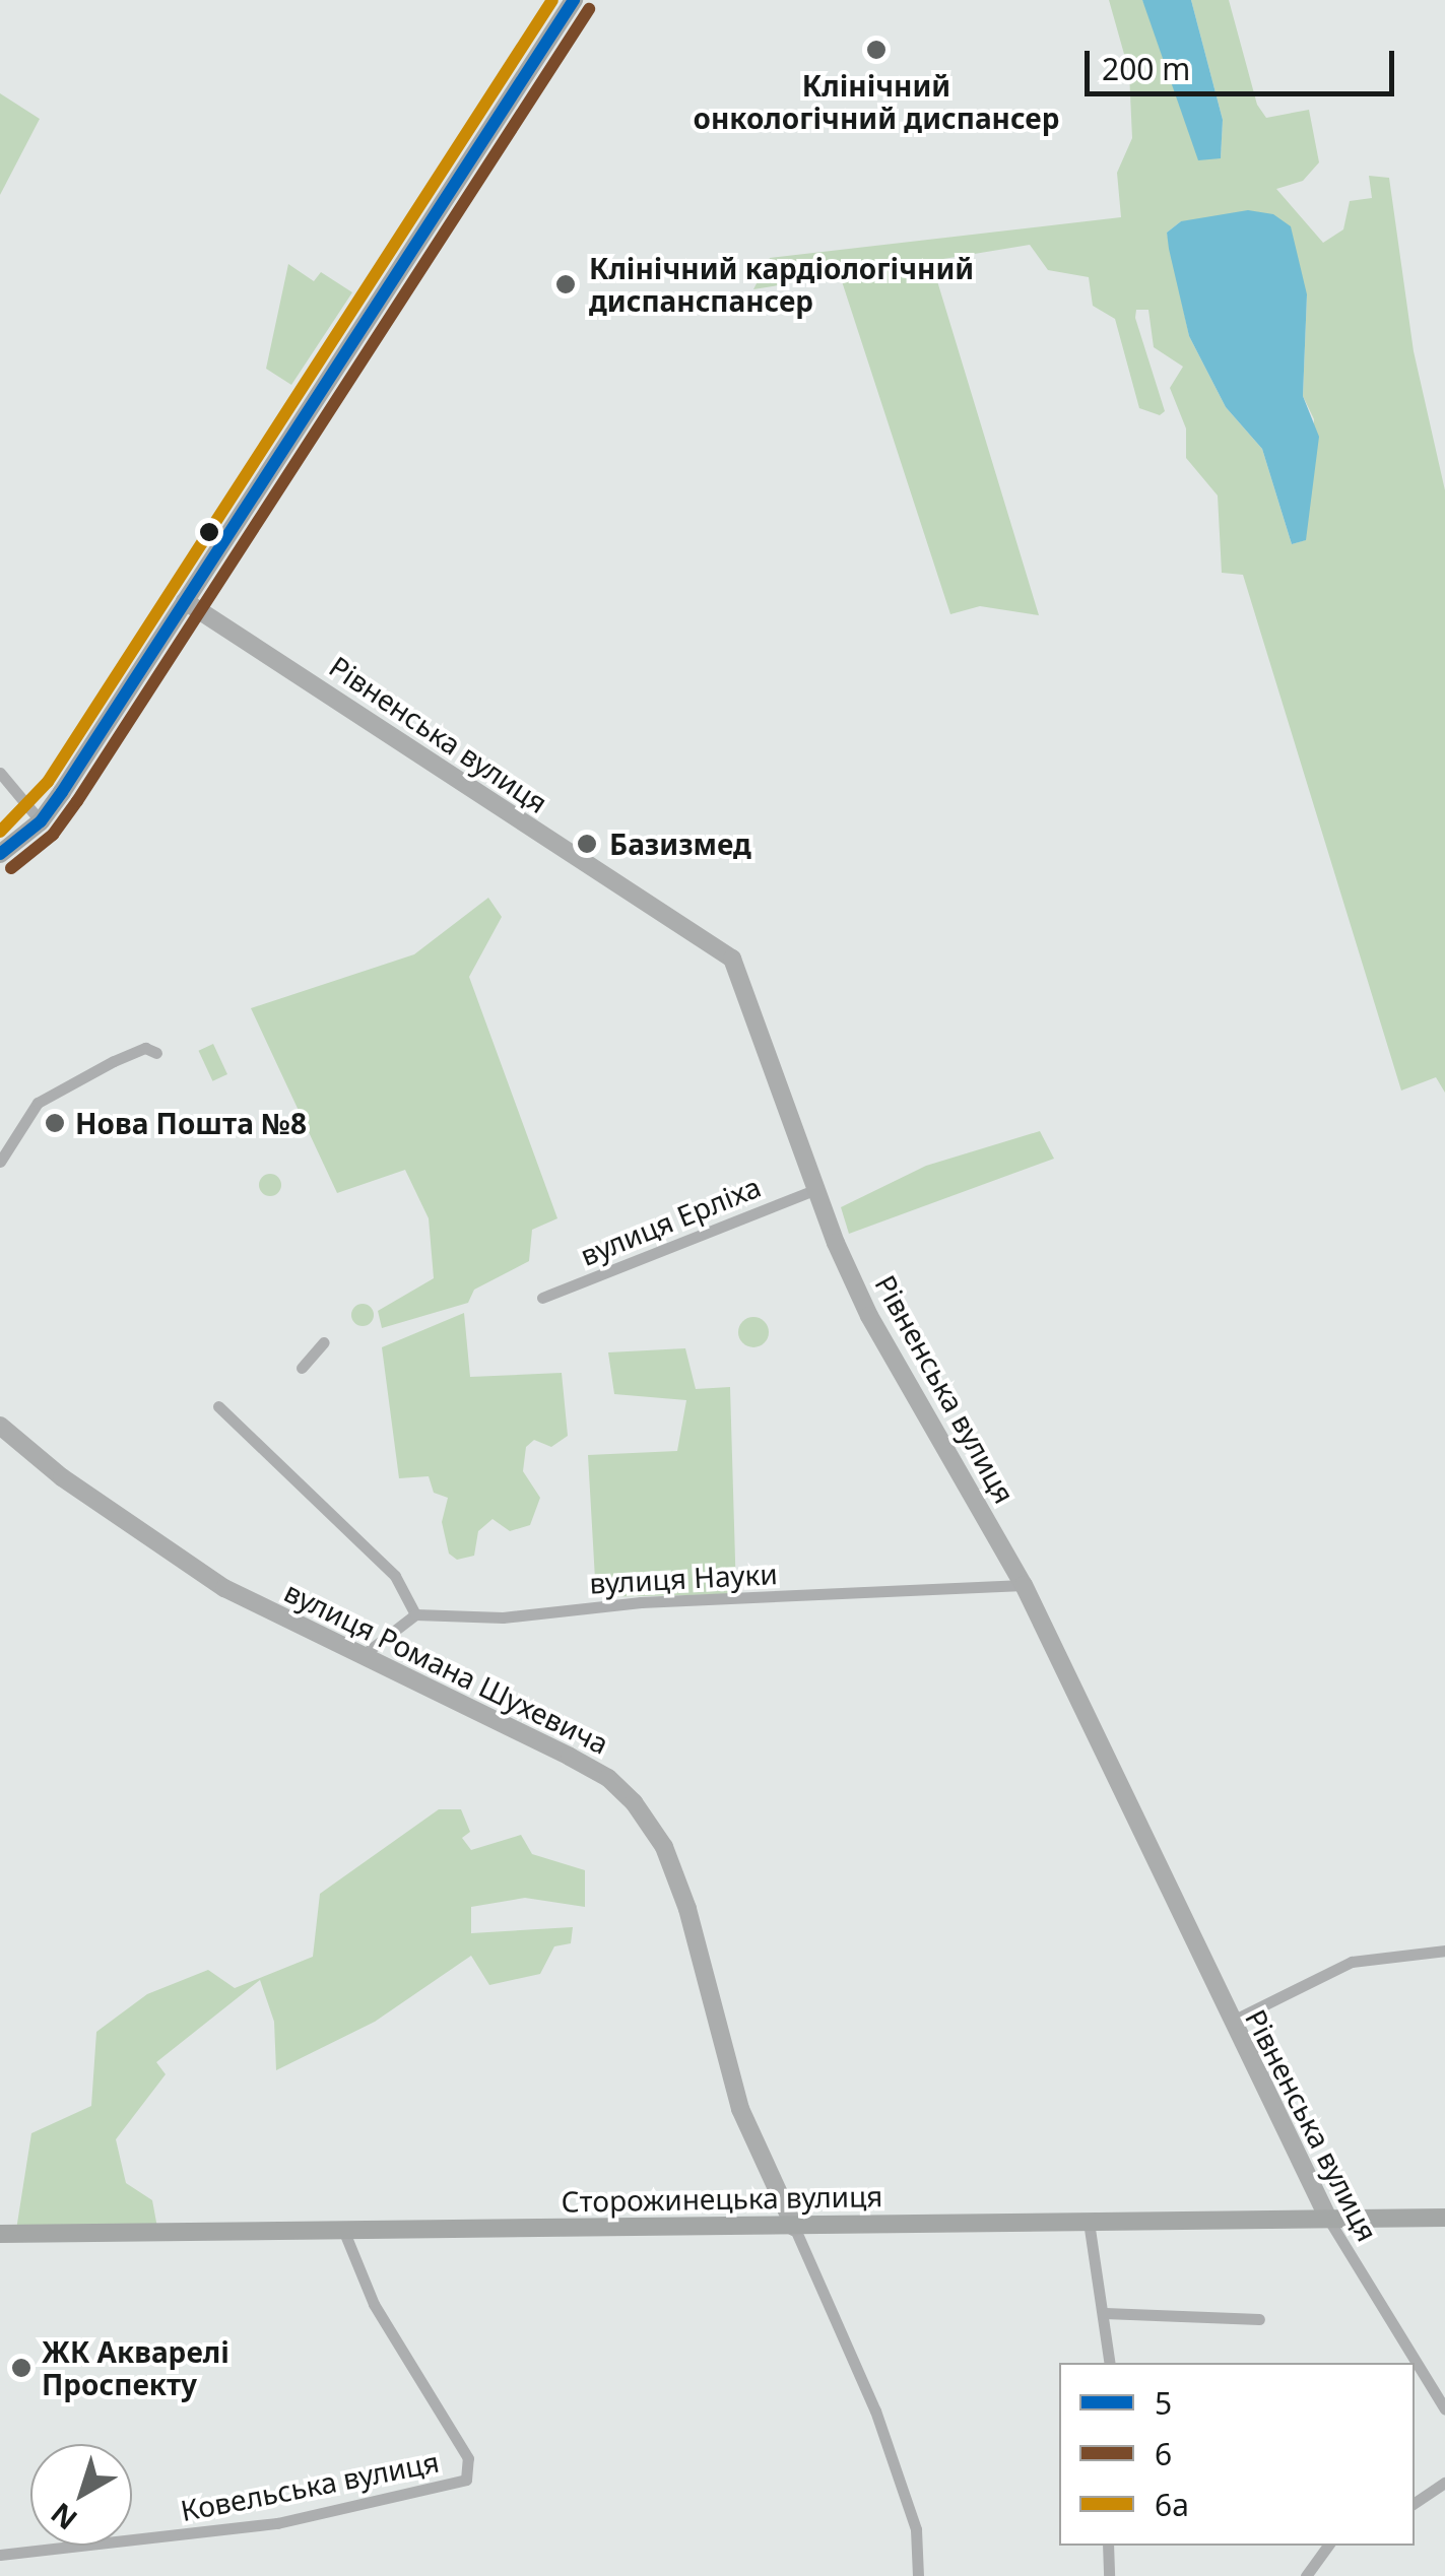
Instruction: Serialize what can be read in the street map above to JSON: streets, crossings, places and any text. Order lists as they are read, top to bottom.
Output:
{
  "streets": {
    "main road": ["Сторожинецька вулиця"],
    "street": [
      "Рівненська вулиця",
      "вулиця Ерліха",
      "вулиця Науки",
      "вулиця Романа Шухевича",
      "Ковельська вулиця"
    ]
  },
  "crossings": [
    ["Рівненська вулиця", "вулиця Ерліха"],
    ["Рівненська вулиця", "вулиця Науки"],
    ["Рівненська вулиця", "Сторожинецька вулиця"],
    ["вулиця Романа Шухевича", "Сторожинецька вулиця"],
    ["Сторожинецька вулиця", "Ковельська вулиця"]
  ],
  "places": [
    "Клінічний онкологічний диспансер",
    "Клінічний кардіологічний диспанспансер",
    "Базизмед",
    "Нова Пошта №8",
    "ЖК Акварелі Проспекту"
  ],
  "lines": ["transit line 5", "transit line 6а", "transit line 6"],
  "legend": ["5", "6", "6а"],
  "scale_bar": "200 m",
  "north": "bottom left"
}
